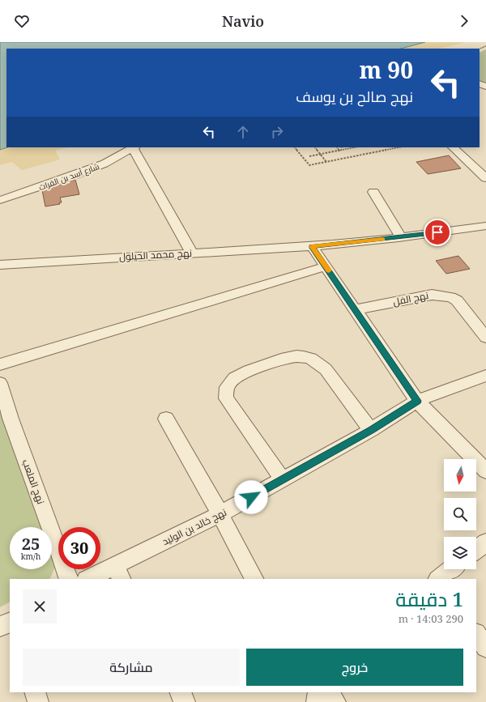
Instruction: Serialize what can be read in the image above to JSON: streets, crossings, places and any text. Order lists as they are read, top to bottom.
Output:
{
  "streets": {
    "street": [
      "شارع أسد بن الفرات",
      "نهج محمد الحيلول",
      "نهج الفل",
      "نهج الملعب",
      "نهج خالد بن الوليد"
    ]
  },
  "north": "bottom",
  "page": {
    "header": "Navio",
    "turn": ["90 m", "نهج صالح بن يوسف"],
    "speed": "25 km/h",
    "limit": "30",
    "heading": ["1 دقيقة", "290 m · 14:03"],
    "buttons": ["خروج", "مشاركة"]
  }
}
